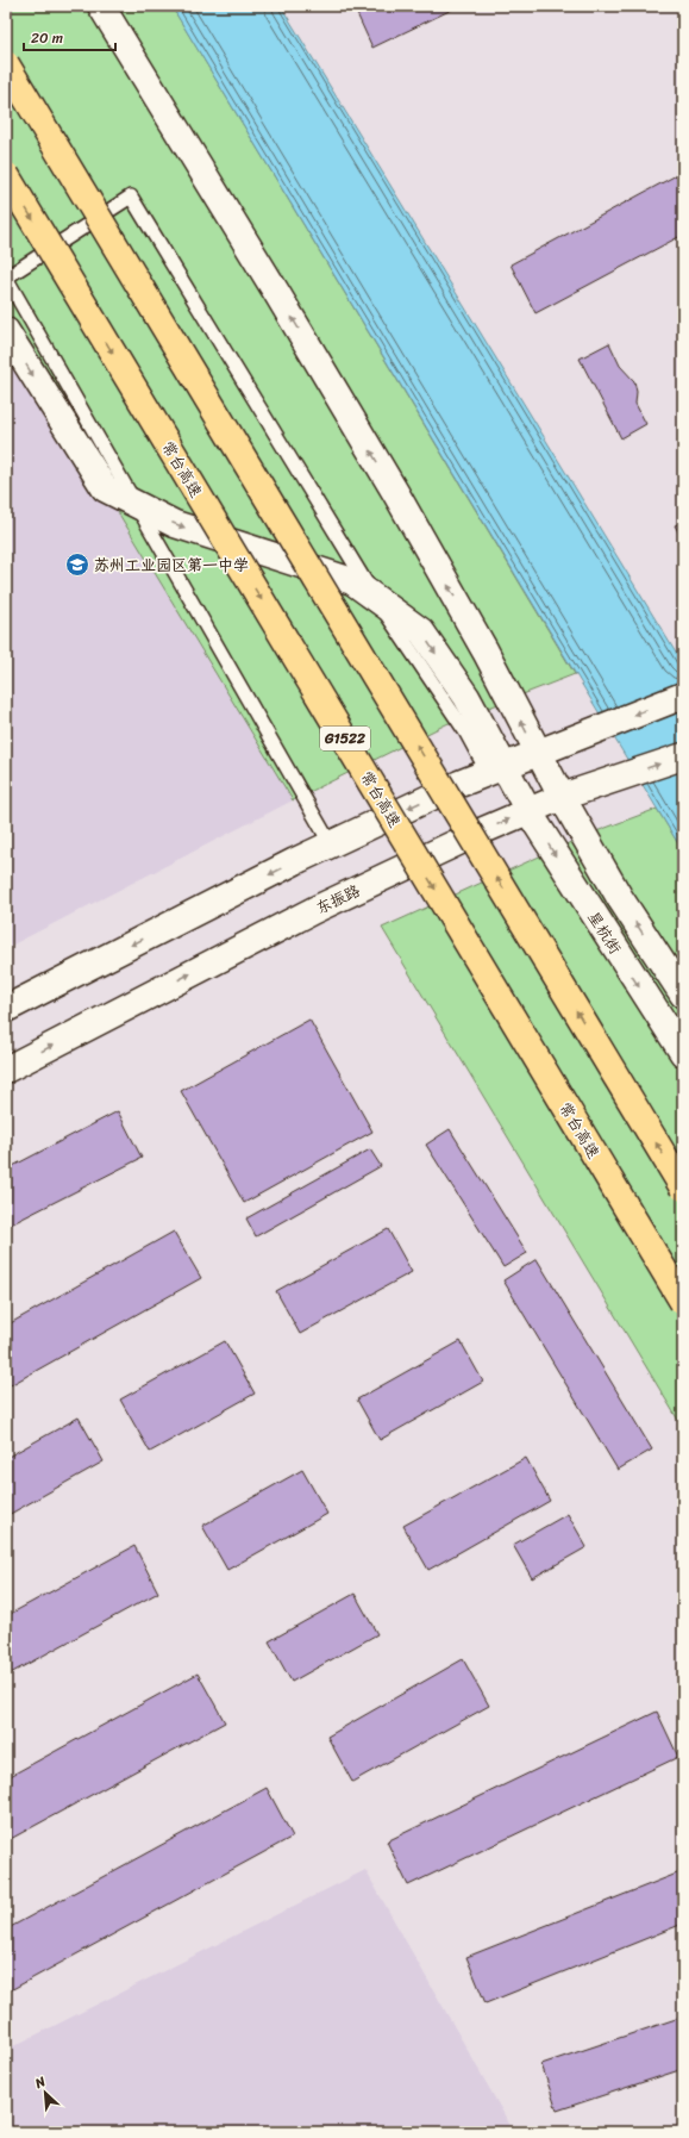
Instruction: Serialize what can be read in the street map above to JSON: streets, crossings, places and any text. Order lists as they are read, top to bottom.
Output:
{
  "streets": {
    "highway": ["常台高速", "G1522"],
    "main road": ["东振路", "星杭街"]
  },
  "crossings": [
    ["东振路", "星杭街"]
  ],
  "places": {
    "school or university": ["苏州工业园区第一中学"]
  },
  "scale_bar": "20 m",
  "north": "top left"
}
